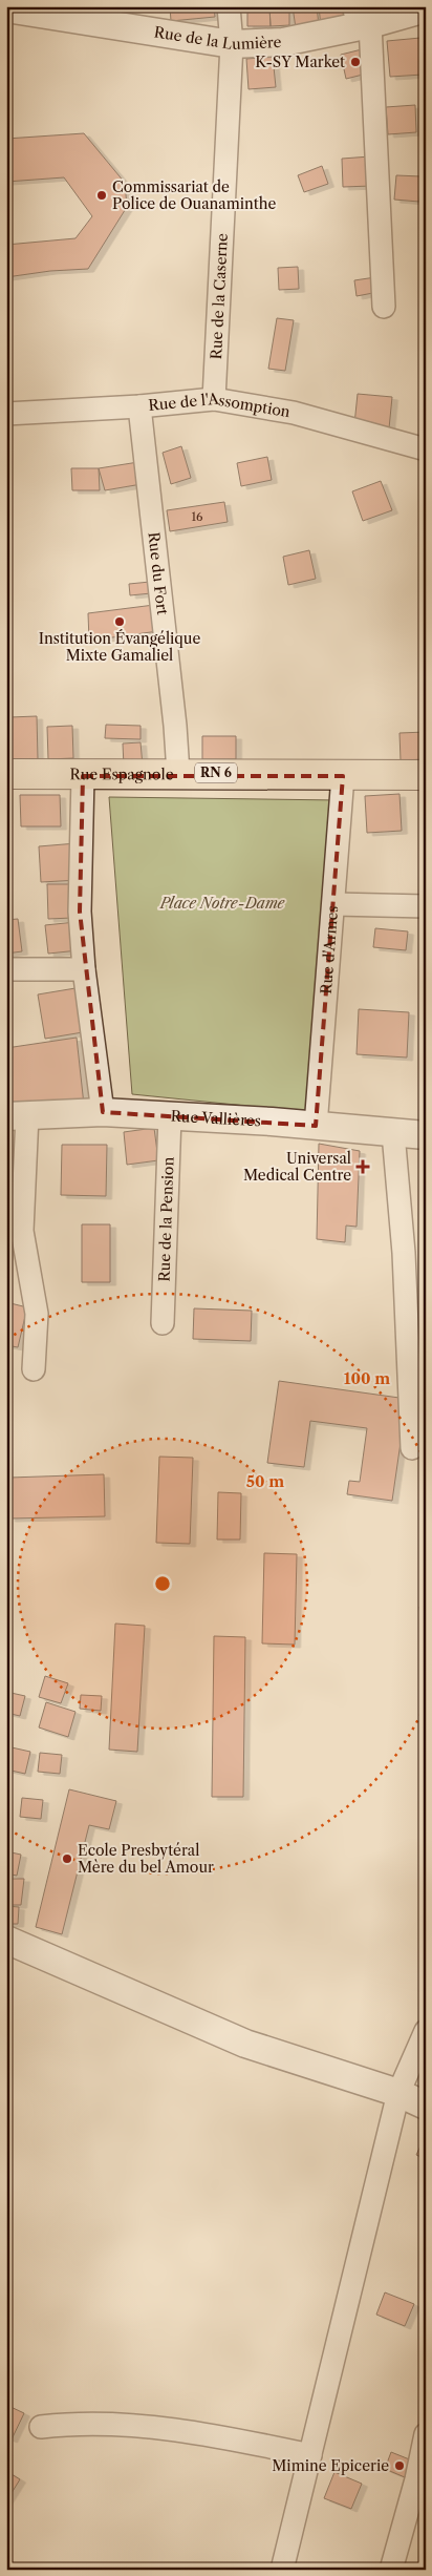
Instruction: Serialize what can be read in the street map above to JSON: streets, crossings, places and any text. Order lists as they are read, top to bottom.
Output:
{
  "streets": {
    "main road": ["RN 6", "Rue Espagnole"],
    "street": [
      "Rue de la Lumière",
      "Rue de la Caserne",
      "Rue de l'Assomption",
      "Rue du Fort",
      "Rue d'Armes",
      "Rue Vallières",
      "Rue de la Pension"
    ]
  },
  "crossings": [
    ["Rue de la Lumière", "Rue de la Caserne"],
    ["Rue de la Caserne", "Rue de l'Assomption"],
    ["Rue de l'Assomption", "Rue du Fort"],
    ["Rue du Fort", "Rue Espagnole"],
    ["Rue Espagnole", "Rue d'Armes"],
    ["Rue d'Armes", "Rue Vallières"],
    ["Rue Vallières", "Rue de la Pension"]
  ],
  "parks": ["Place Notre-Dame"],
  "places": {
    "other": [
      "K-SY Market",
      "Commissariat de Police de Ouanaminthe",
      "Institution Évangélique Mixte Gamaliel",
      "Ecole Presbytéral Mère du bel Amour",
      "Mimine Epicerie"
    ],
    "health": ["Universal Medical Centre"]
  },
  "house_numbers": ["16"],
  "rings": ["100 m", "50 m"]
}
